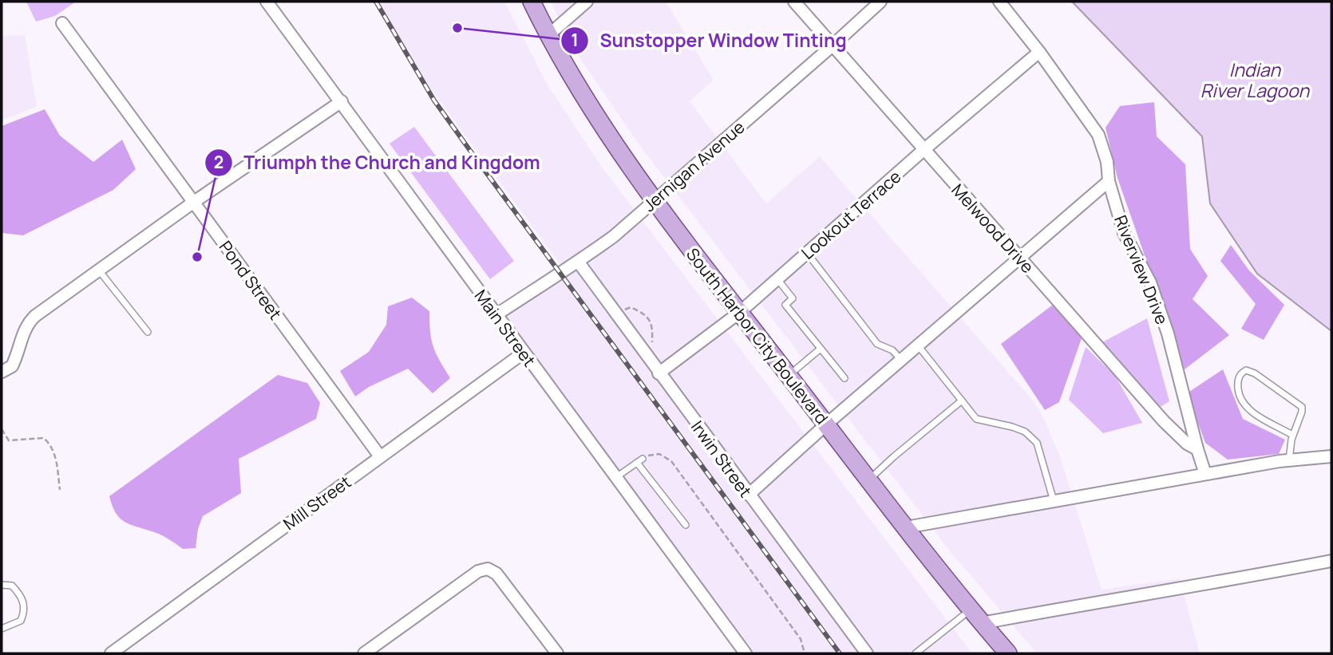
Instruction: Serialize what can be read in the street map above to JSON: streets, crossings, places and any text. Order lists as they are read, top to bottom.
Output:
{
  "streets": {
    "main road": ["South Harbor City Boulevard"],
    "street": [
      "Jernigan Avenue",
      "Lookout Terrace",
      "Melwood Drive",
      "Riverview Drive",
      "Pond Street",
      "Main Street",
      "Irwin Street",
      "Mill Street"
    ]
  },
  "crossings": [
    ["Jernigan Avenue", "Melwood Drive"],
    ["Jernigan Avenue", "Main Street"],
    ["Jernigan Avenue", "South Harbor City Boulevard"],
    ["Jernigan Avenue", "Irwin Street"],
    ["Lookout Terrace", "Melwood Drive"],
    ["Lookout Terrace", "Riverview Drive"],
    ["Lookout Terrace", "South Harbor City Boulevard"],
    ["Lookout Terrace", "Irwin Street"],
    ["Melwood Drive", "Riverview Drive"],
    ["Pond Street", "Mill Street"],
    ["Main Street", "Mill Street"]
  ],
  "water": ["Indian River Lagoon"],
  "places": ["Sunstopper Window Tinting", "Triumph the Church and Kingdom"]
}
